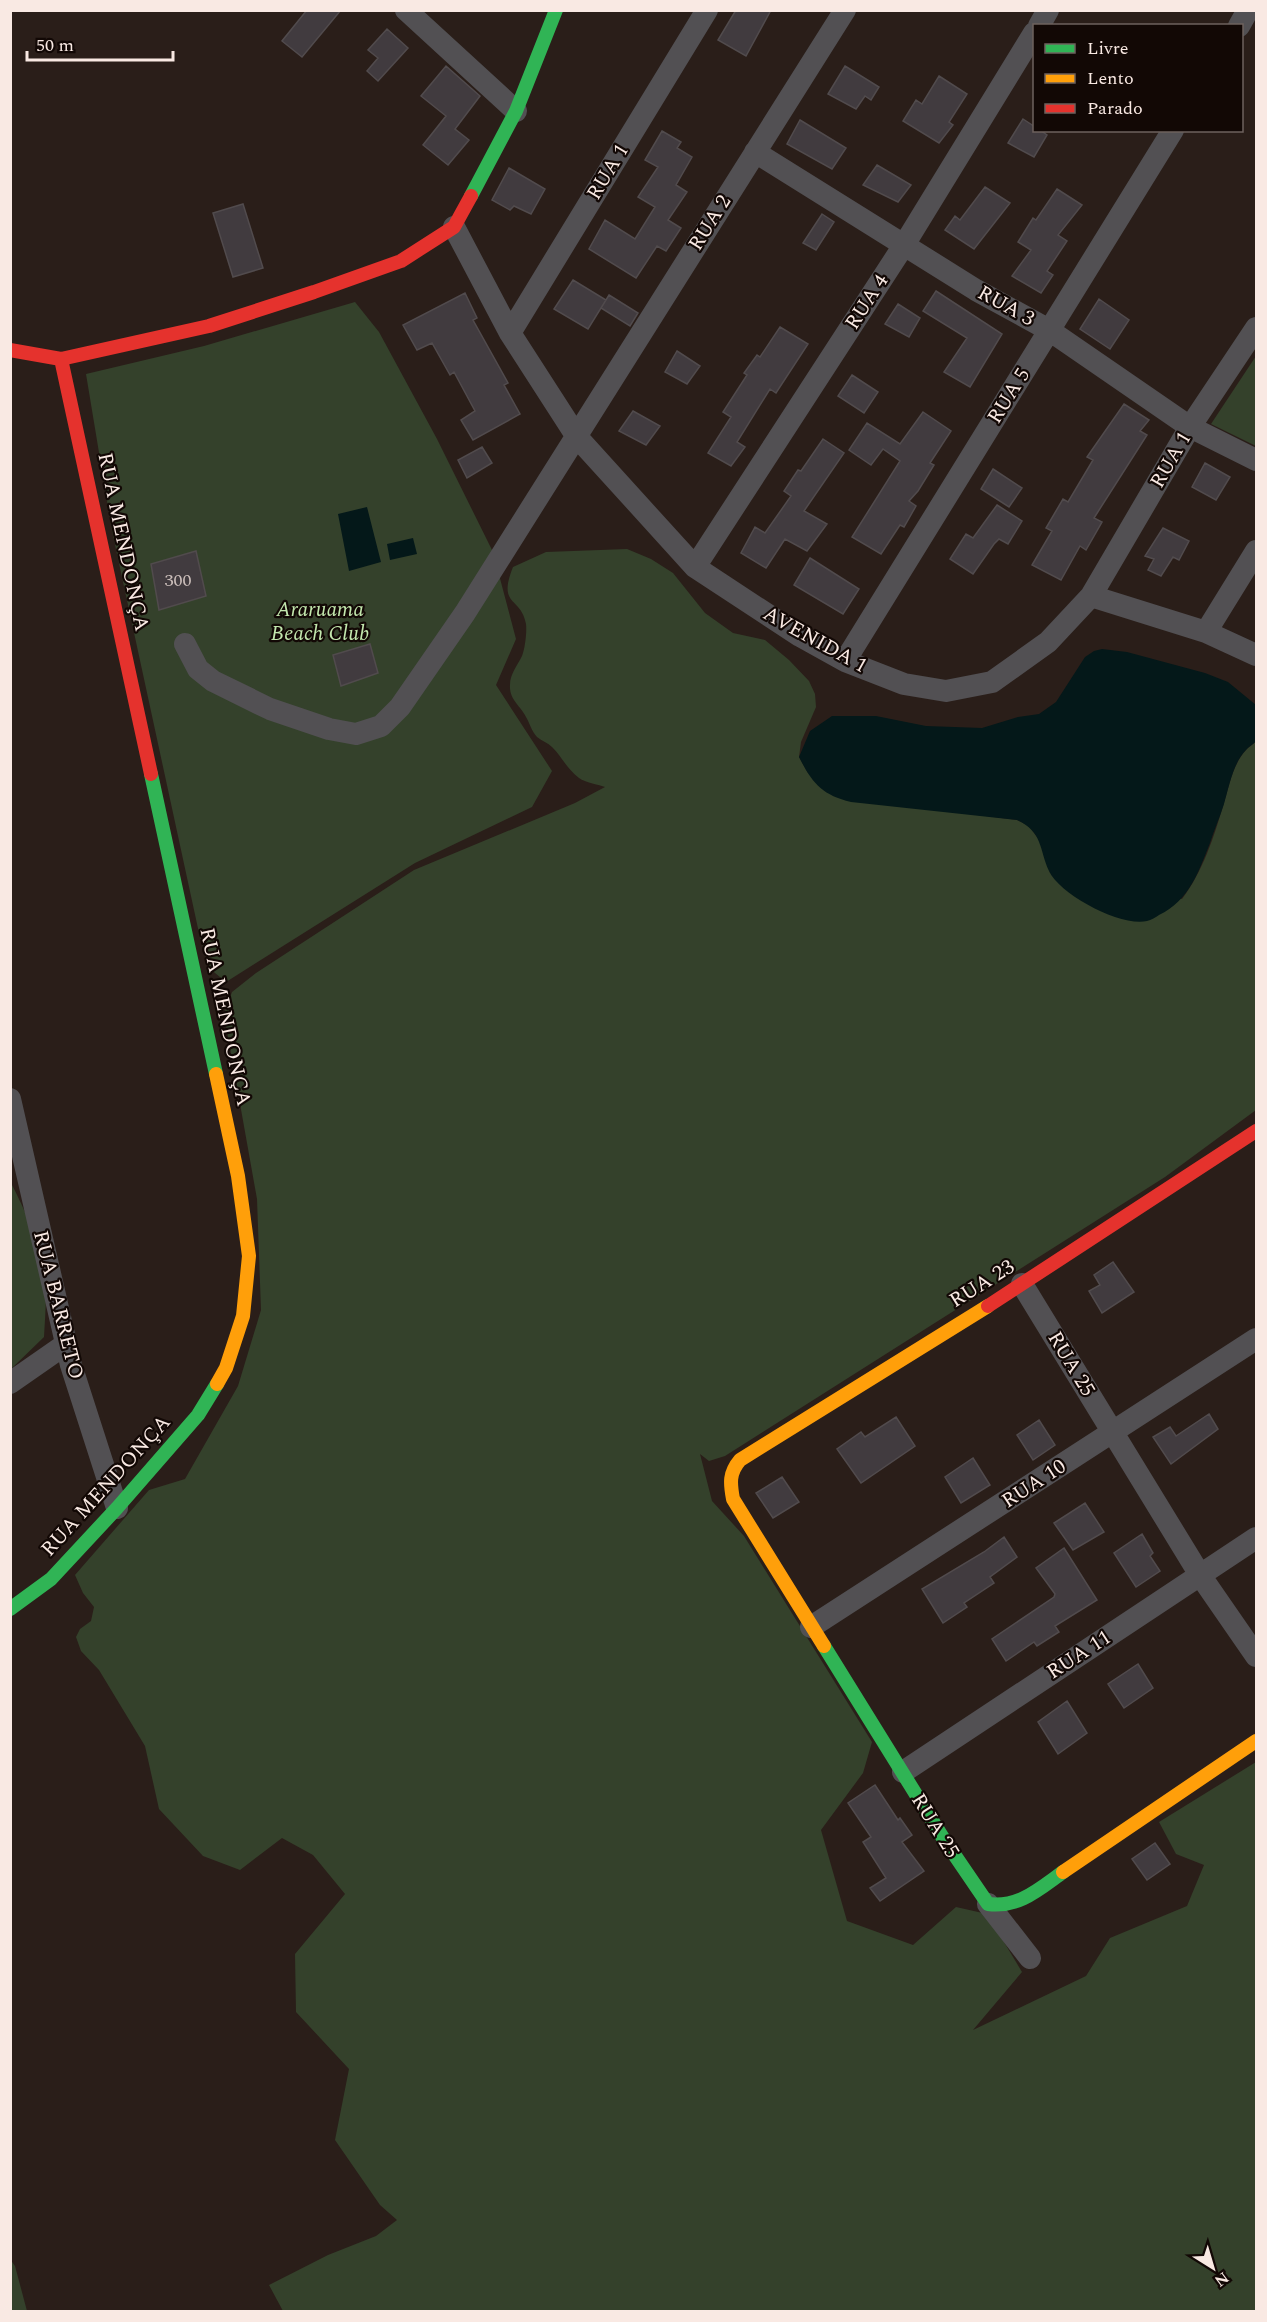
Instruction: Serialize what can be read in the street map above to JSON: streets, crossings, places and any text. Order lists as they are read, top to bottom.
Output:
{
  "streets": {
    "street": [
      "RUA 1",
      "RUA 2",
      "RUA 4",
      "RUA 3",
      "RUA 5",
      "RUA MENDONÇA",
      "AVENIDA 1",
      "RUA 23",
      "RUA BARRETO",
      "RUA 25",
      "RUA 10",
      "RUA 11"
    ]
  },
  "crossings": [
    ["RUA 1", "RUA 3"],
    ["RUA 1", "AVENIDA 1"],
    ["RUA 2", "RUA 3"],
    ["RUA 2", "AVENIDA 1"],
    ["RUA 4", "RUA 3"],
    ["RUA 4", "AVENIDA 1"],
    ["RUA 3", "RUA 5"],
    ["RUA 5", "AVENIDA 1"],
    ["RUA MENDONÇA", "RUA BARRETO"],
    ["RUA 23", "RUA 25"],
    ["RUA 25", "RUA 10"],
    ["RUA 25", "RUA 11"]
  ],
  "parks": ["Araruama Beach Club"],
  "house_numbers": ["300"],
  "legend": ["Livre", "Lento", "Parado"],
  "scale_bar": "50 m",
  "north": "bottom right"
}
